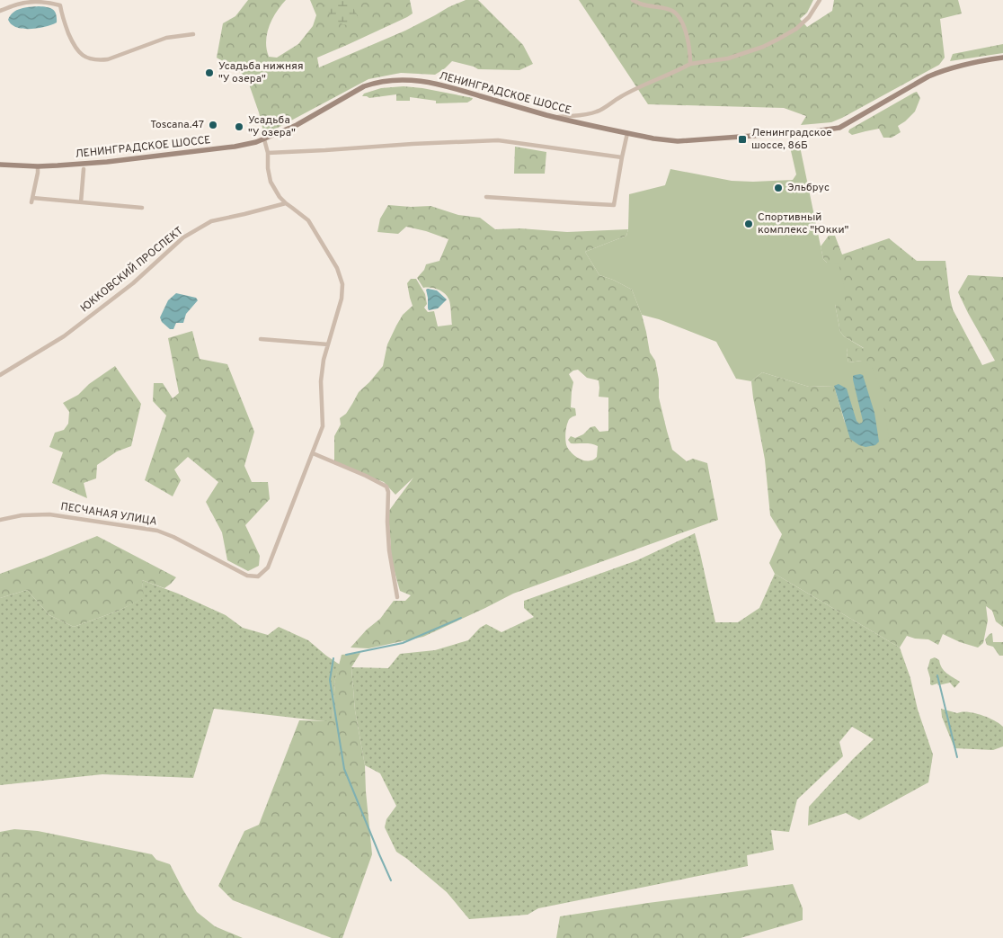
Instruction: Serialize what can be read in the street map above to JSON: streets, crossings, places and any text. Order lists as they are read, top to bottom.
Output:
{
  "streets": {
    "main road": ["ЛЕНИНГРАДСКОЕ ШОССЕ"],
    "street": ["ЮККОВСКИЙ ПРОСПЕКТ", "ПЕСЧАНАЯ УЛИЦА"]
  },
  "places": {
    "other": [
      "Усадьба нижняя \"У озера\"",
      "Toscana.47",
      "Усадьба \"У озера\"",
      "Эльбрус",
      "Спортивный комплекс \"Юкки\""
    ],
    "transit": ["Ленинградское шоссе, 86Б"]
  }
}
